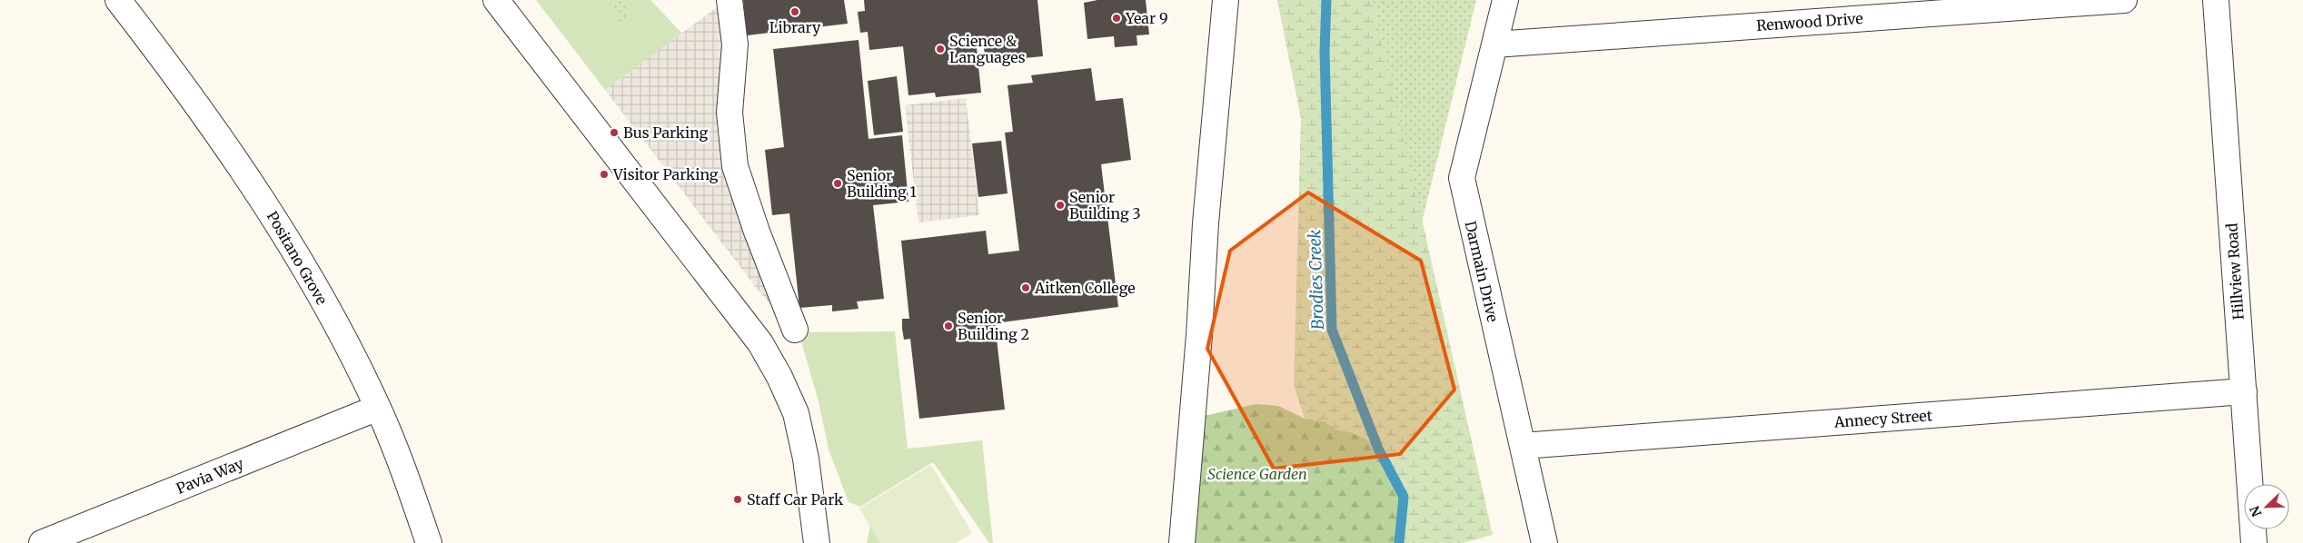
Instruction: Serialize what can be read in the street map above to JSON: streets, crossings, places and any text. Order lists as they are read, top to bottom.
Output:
{
  "streets": {
    "street": [
      "Renwood Drive",
      "Positano Grove",
      "Darmain Drive",
      "Hillview Road",
      "Annecy Street",
      "Pavia Way"
    ]
  },
  "crossings": [
    ["Renwood Drive", "Darmain Drive"],
    ["Positano Grove", "Pavia Way"],
    ["Darmain Drive", "Annecy Street"],
    ["Hillview Road", "Annecy Street"]
  ],
  "water": ["Brodies Creek"],
  "parks": ["Science Garden"],
  "places": [
    "Library",
    "Year 9",
    "Science & Languages",
    "Bus Parking",
    "Visitor Parking",
    "Senior Building 1",
    "Senior Building 3",
    "Aitken College",
    "Senior Building 2",
    "Staff Car Park"
  ],
  "north": "bottom left"
}
